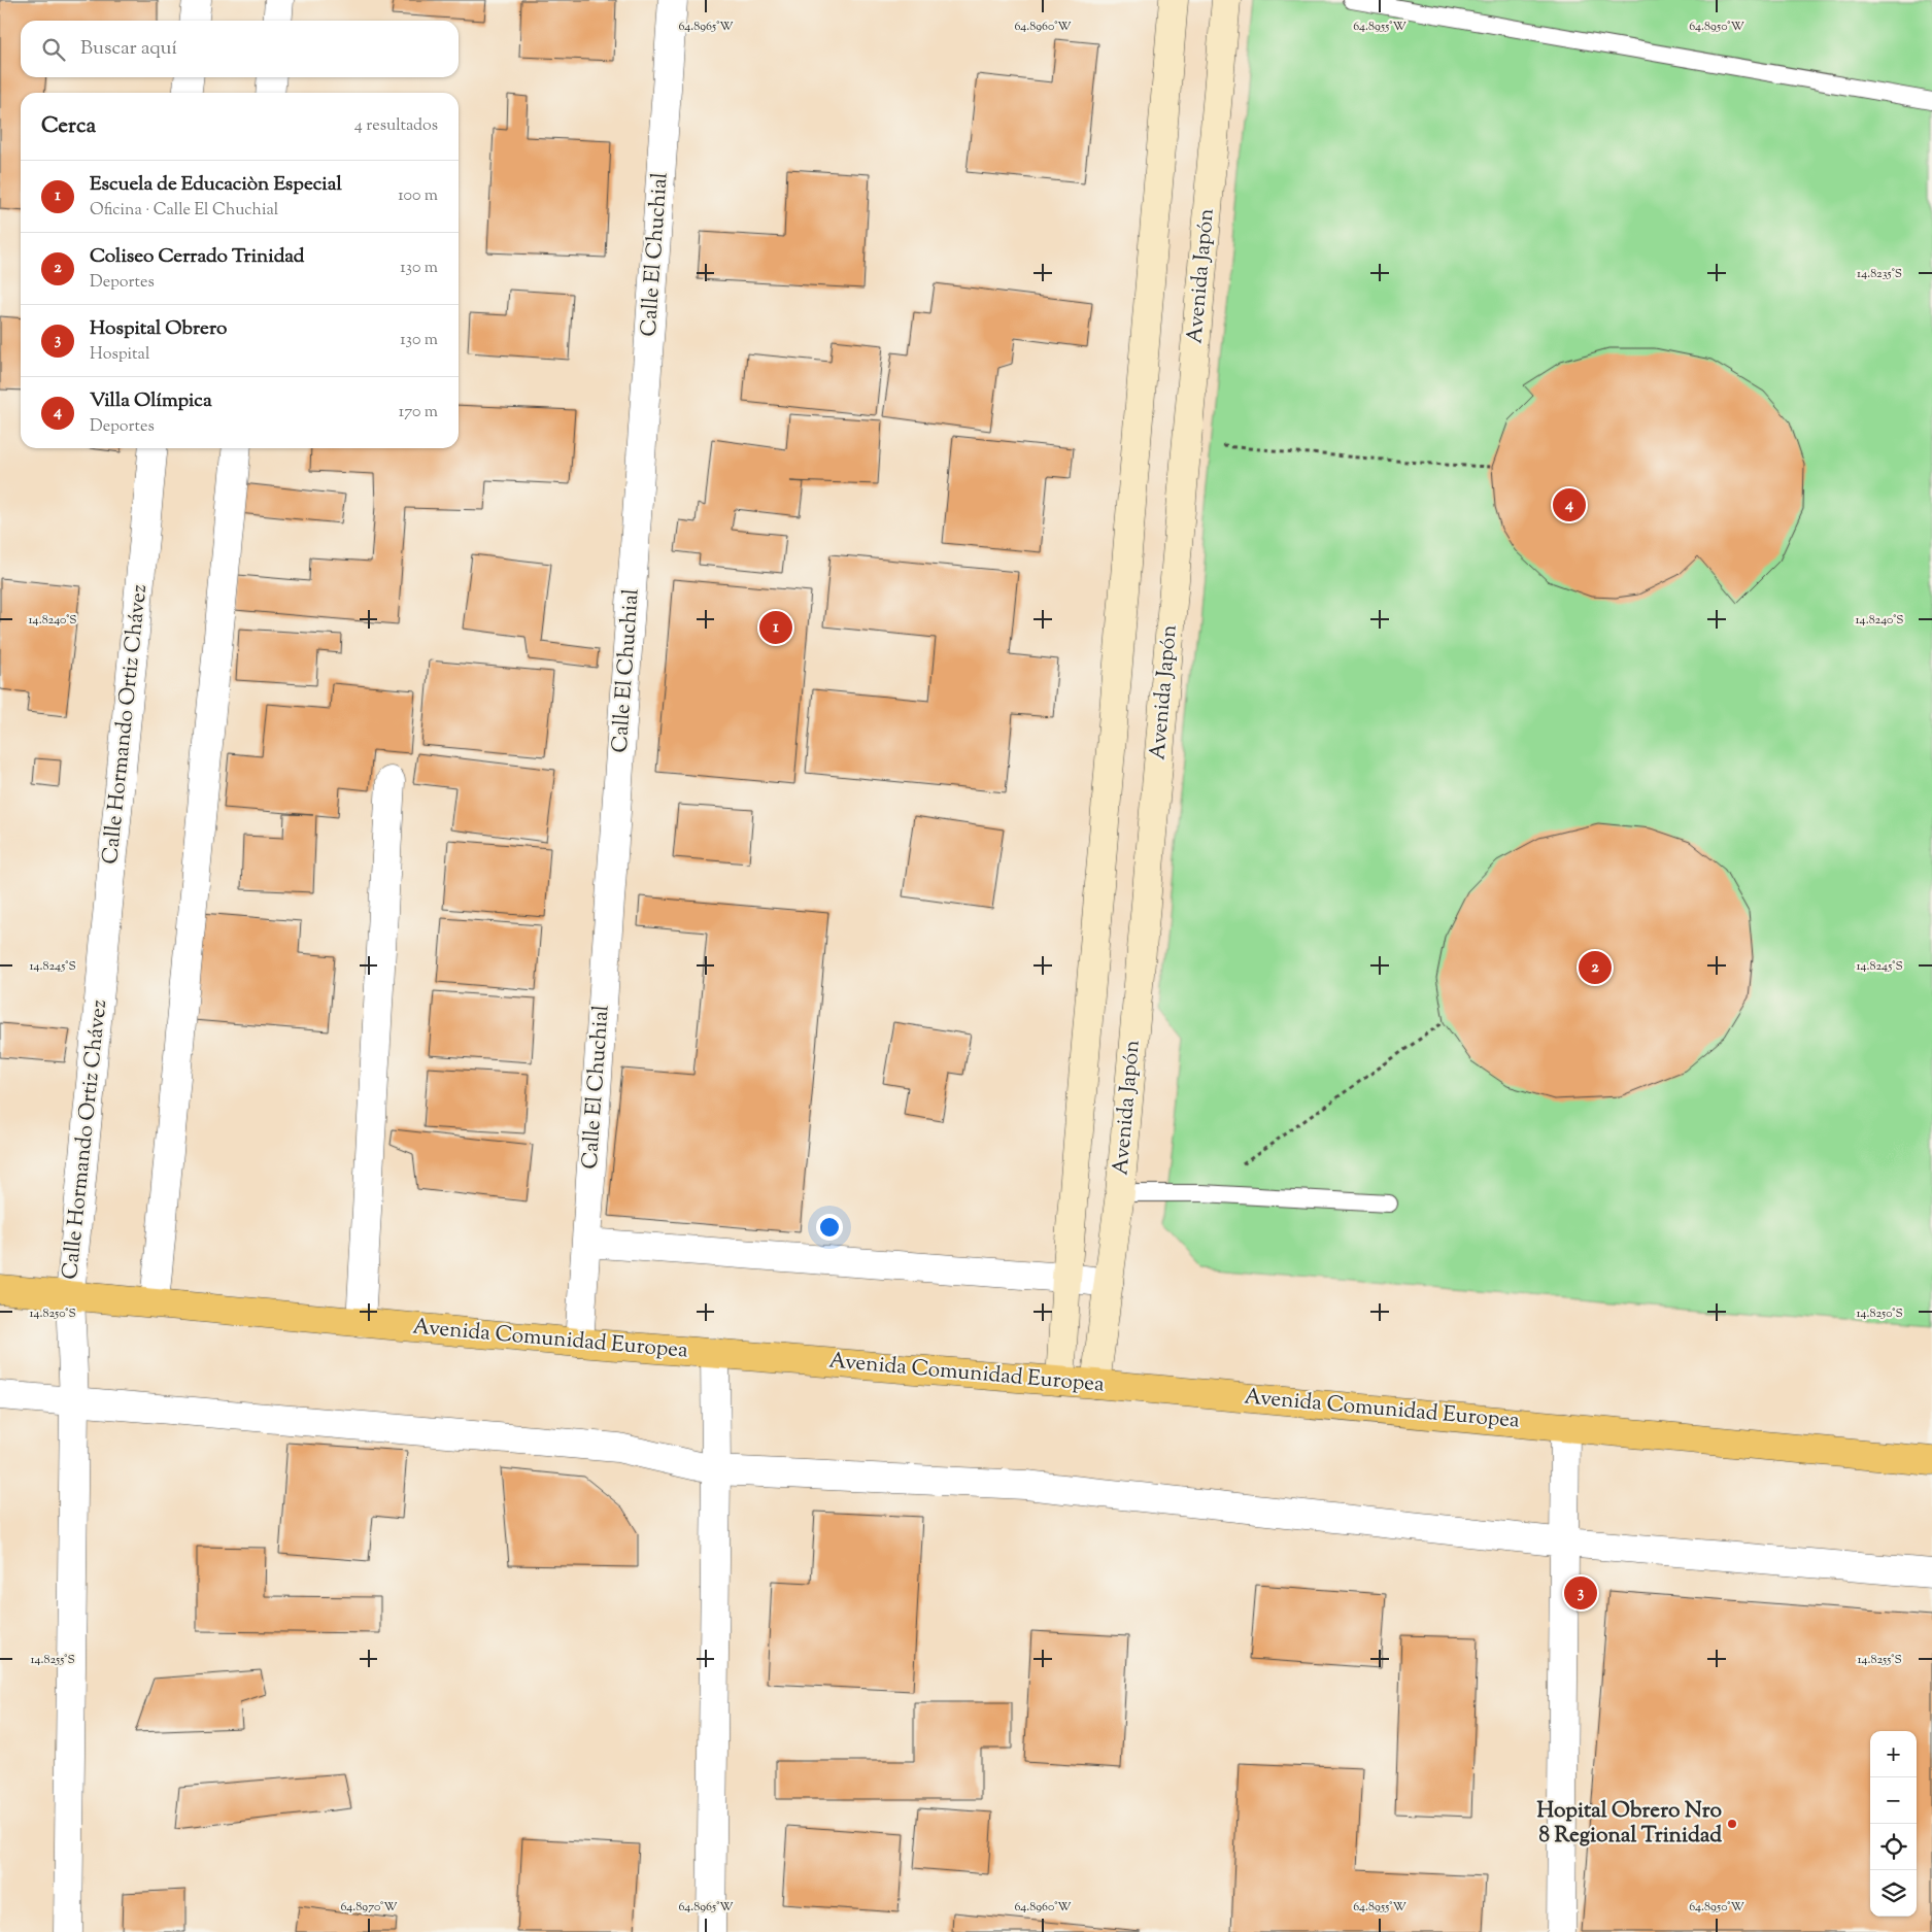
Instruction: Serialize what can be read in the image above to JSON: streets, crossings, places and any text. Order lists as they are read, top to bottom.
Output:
{
  "streets": {
    "highway": ["Avenida Comunidad Europea"],
    "street": ["Calle El Chuchial", "Avenida Japón", "Calle Hormando Ortiz Chávez"]
  },
  "crossings": [
    ["Calle El Chuchial", "Avenida Comunidad Europea"],
    ["Avenida Japón", "Avenida Comunidad Europea"],
    ["Calle Hormando Ortiz Chávez", "Avenida Comunidad Europea"]
  ],
  "places": ["Hopital Obrero Nro 8 Regional Trinidad"],
  "page": {
    "search": "Buscar aquí",
    "heading": ["Cerca", "4 resultados"],
    "list": [
      {
        "mark": "1",
        "name": "Escuela de Educaciòn Especial",
        "note": "Oficina · Calle El Chuchial",
        "value": "100 m"
      },
      {
        "mark": "2",
        "name": "Coliseo Cerrado Trinidad",
        "note": "Deportes",
        "value": "130 m"
      },
      {
        "mark": "3",
        "name": "Hospital Obrero",
        "note": "Hospital",
        "value": "130 m"
      },
      {
        "mark": "4",
        "name": "Villa Olímpica",
        "note": "Deportes",
        "value": "170 m"
      }
    ],
    "pins": [
      "4",
      "1",
      "2",
      "3"
    ],
    "map_buttons": ["+", "−"]
  },
  "coordinates": [
    "64.8965°W",
    "64.8960°W",
    "64.8955°W",
    "64.8950°W",
    "14.8235°S",
    "14.8240°S",
    "14.8245°S",
    "14.8250°S",
    "14.8255°S",
    "64.8970°W"
  ]
}
